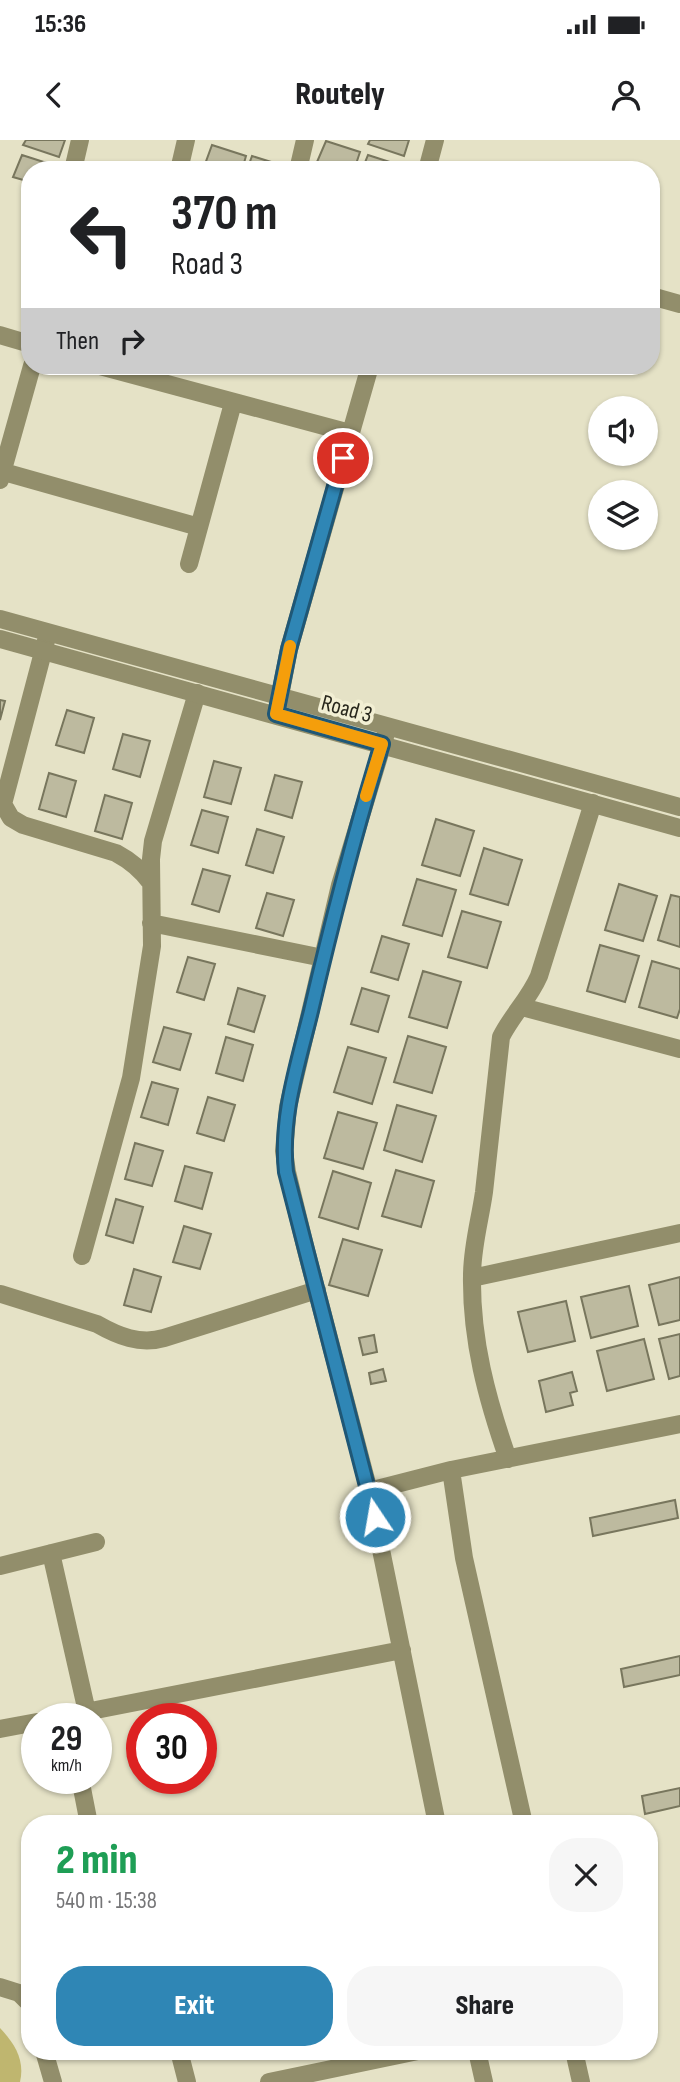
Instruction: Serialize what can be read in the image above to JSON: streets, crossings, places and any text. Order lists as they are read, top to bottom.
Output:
{
  "streets": {
    "street": ["Road 3"]
  },
  "page": {
    "status": "15:36",
    "header": "Routely",
    "turn": ["370 m", "Road 3"],
    "then": "Then",
    "speed": "29 km/h",
    "limit": "30",
    "heading": ["2 min", "540 m · 15:38"],
    "buttons": ["Exit", "Share"]
  }
}
